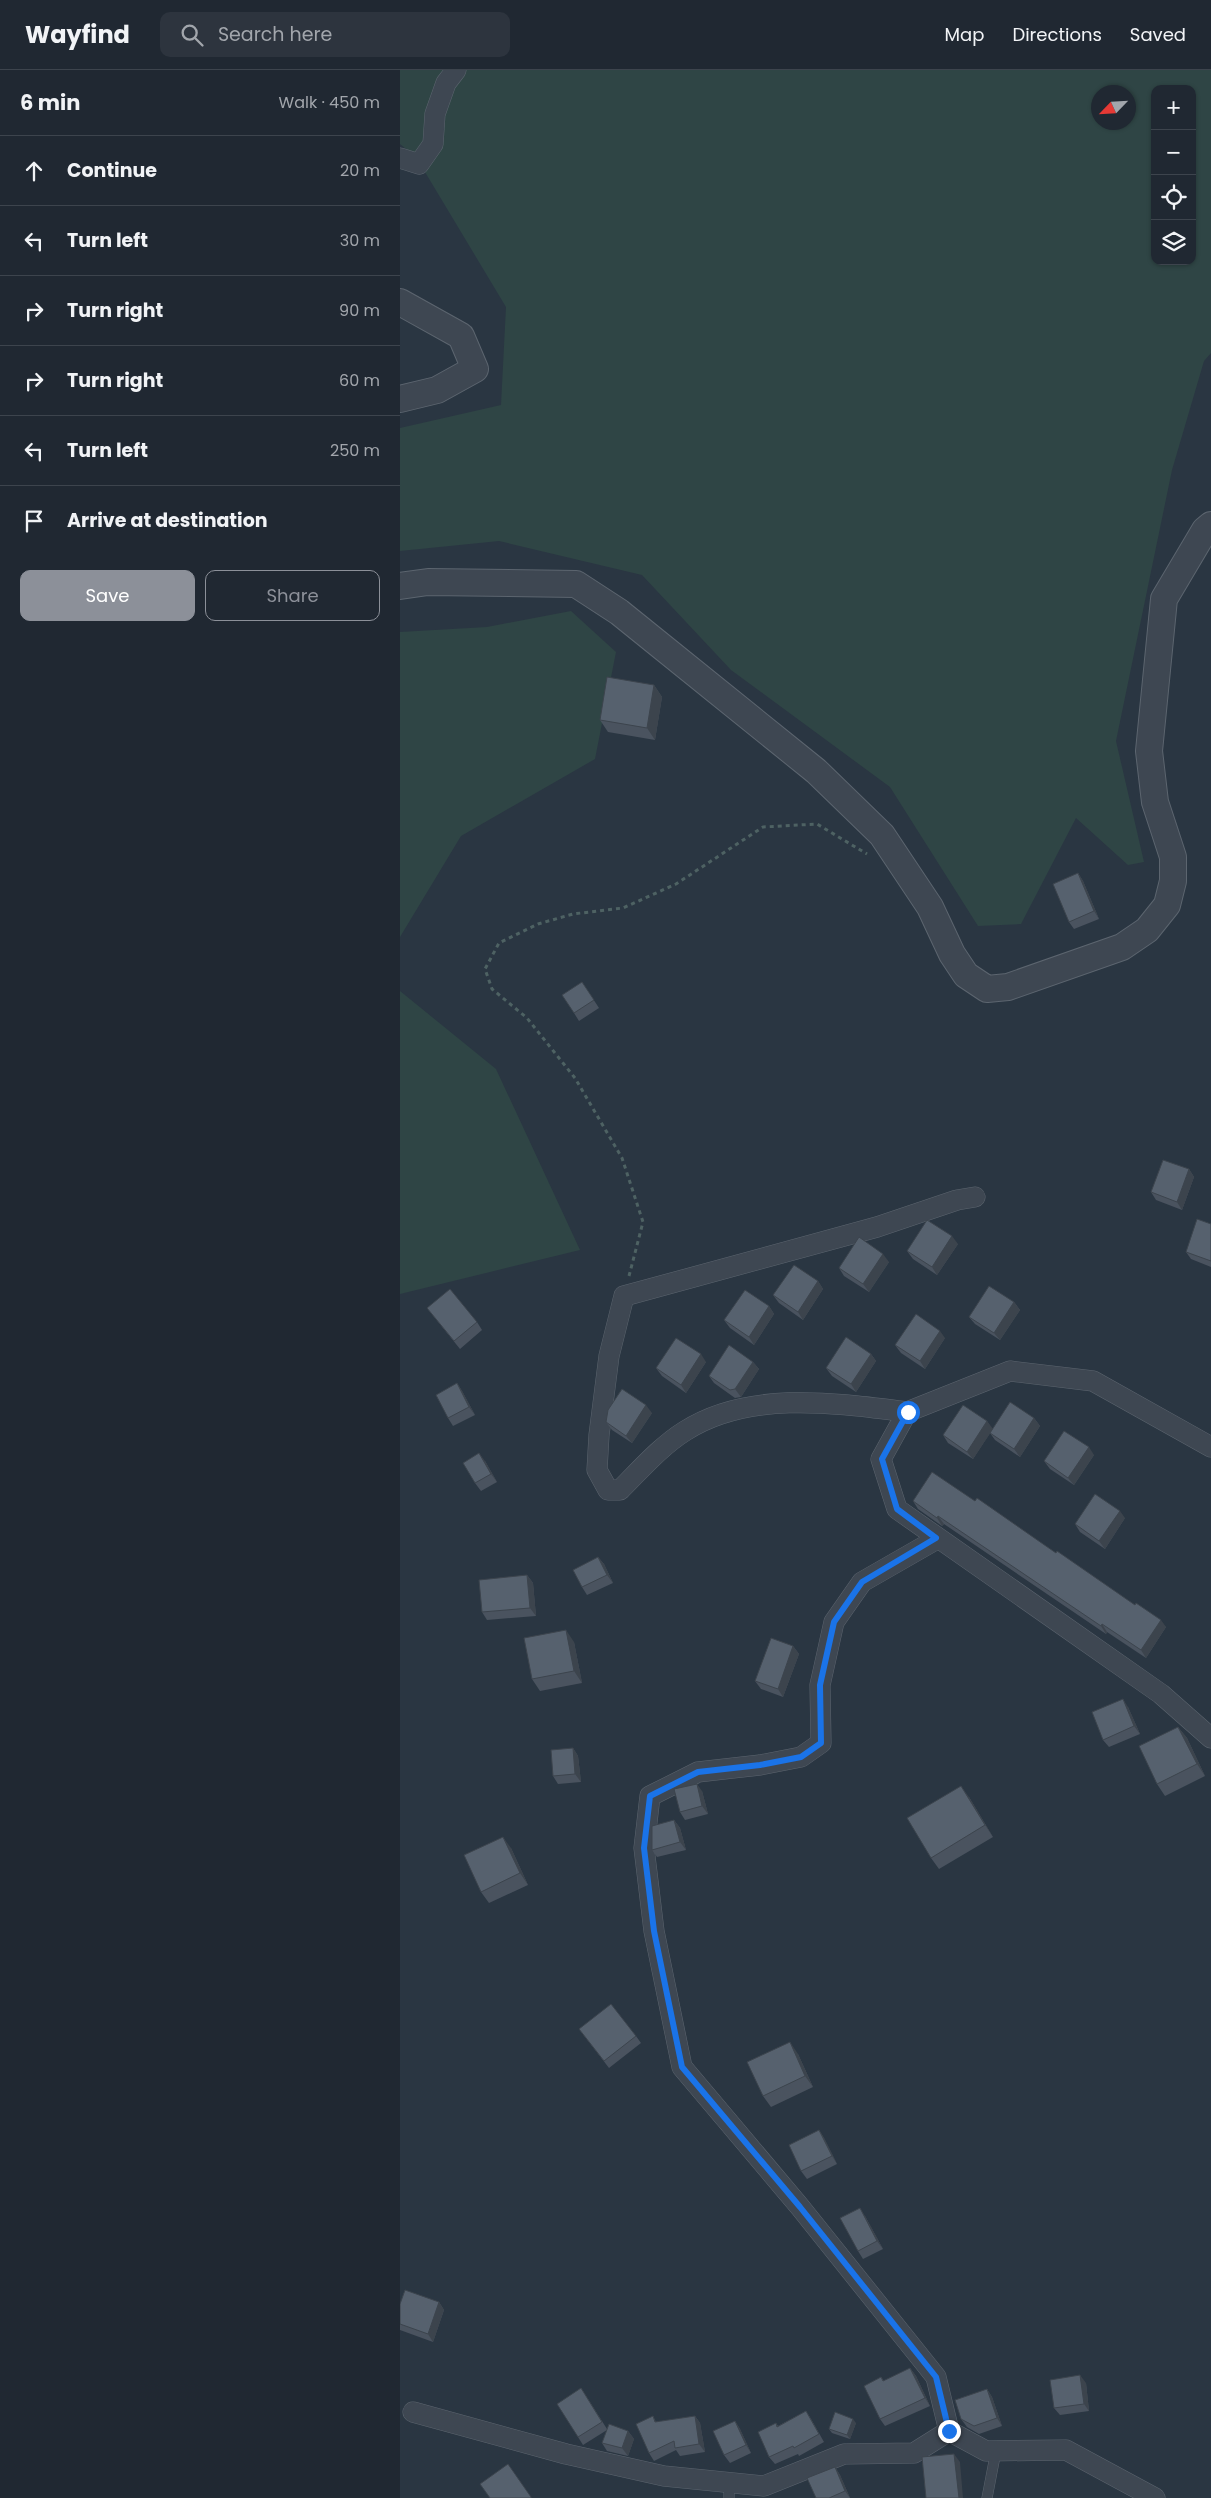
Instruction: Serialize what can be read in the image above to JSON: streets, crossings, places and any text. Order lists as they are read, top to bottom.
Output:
{
  "north": "bottom left",
  "page": {
    "header": "Wayfind",
    "search": "Search here",
    "nav": ["Map", "Directions", "Saved"],
    "heading": ["6 min", "Walk · 450 m"],
    "map_buttons": ["+", "−"],
    "list": [
      ["Continue", "20 m"],
      ["Turn left", "30 m"],
      ["Turn right", "90 m"],
      ["Turn right", "60 m"],
      ["Turn left", "250 m"],
      "Arrive at destination"
    ],
    "buttons": ["Save", "Share"]
  }
}
